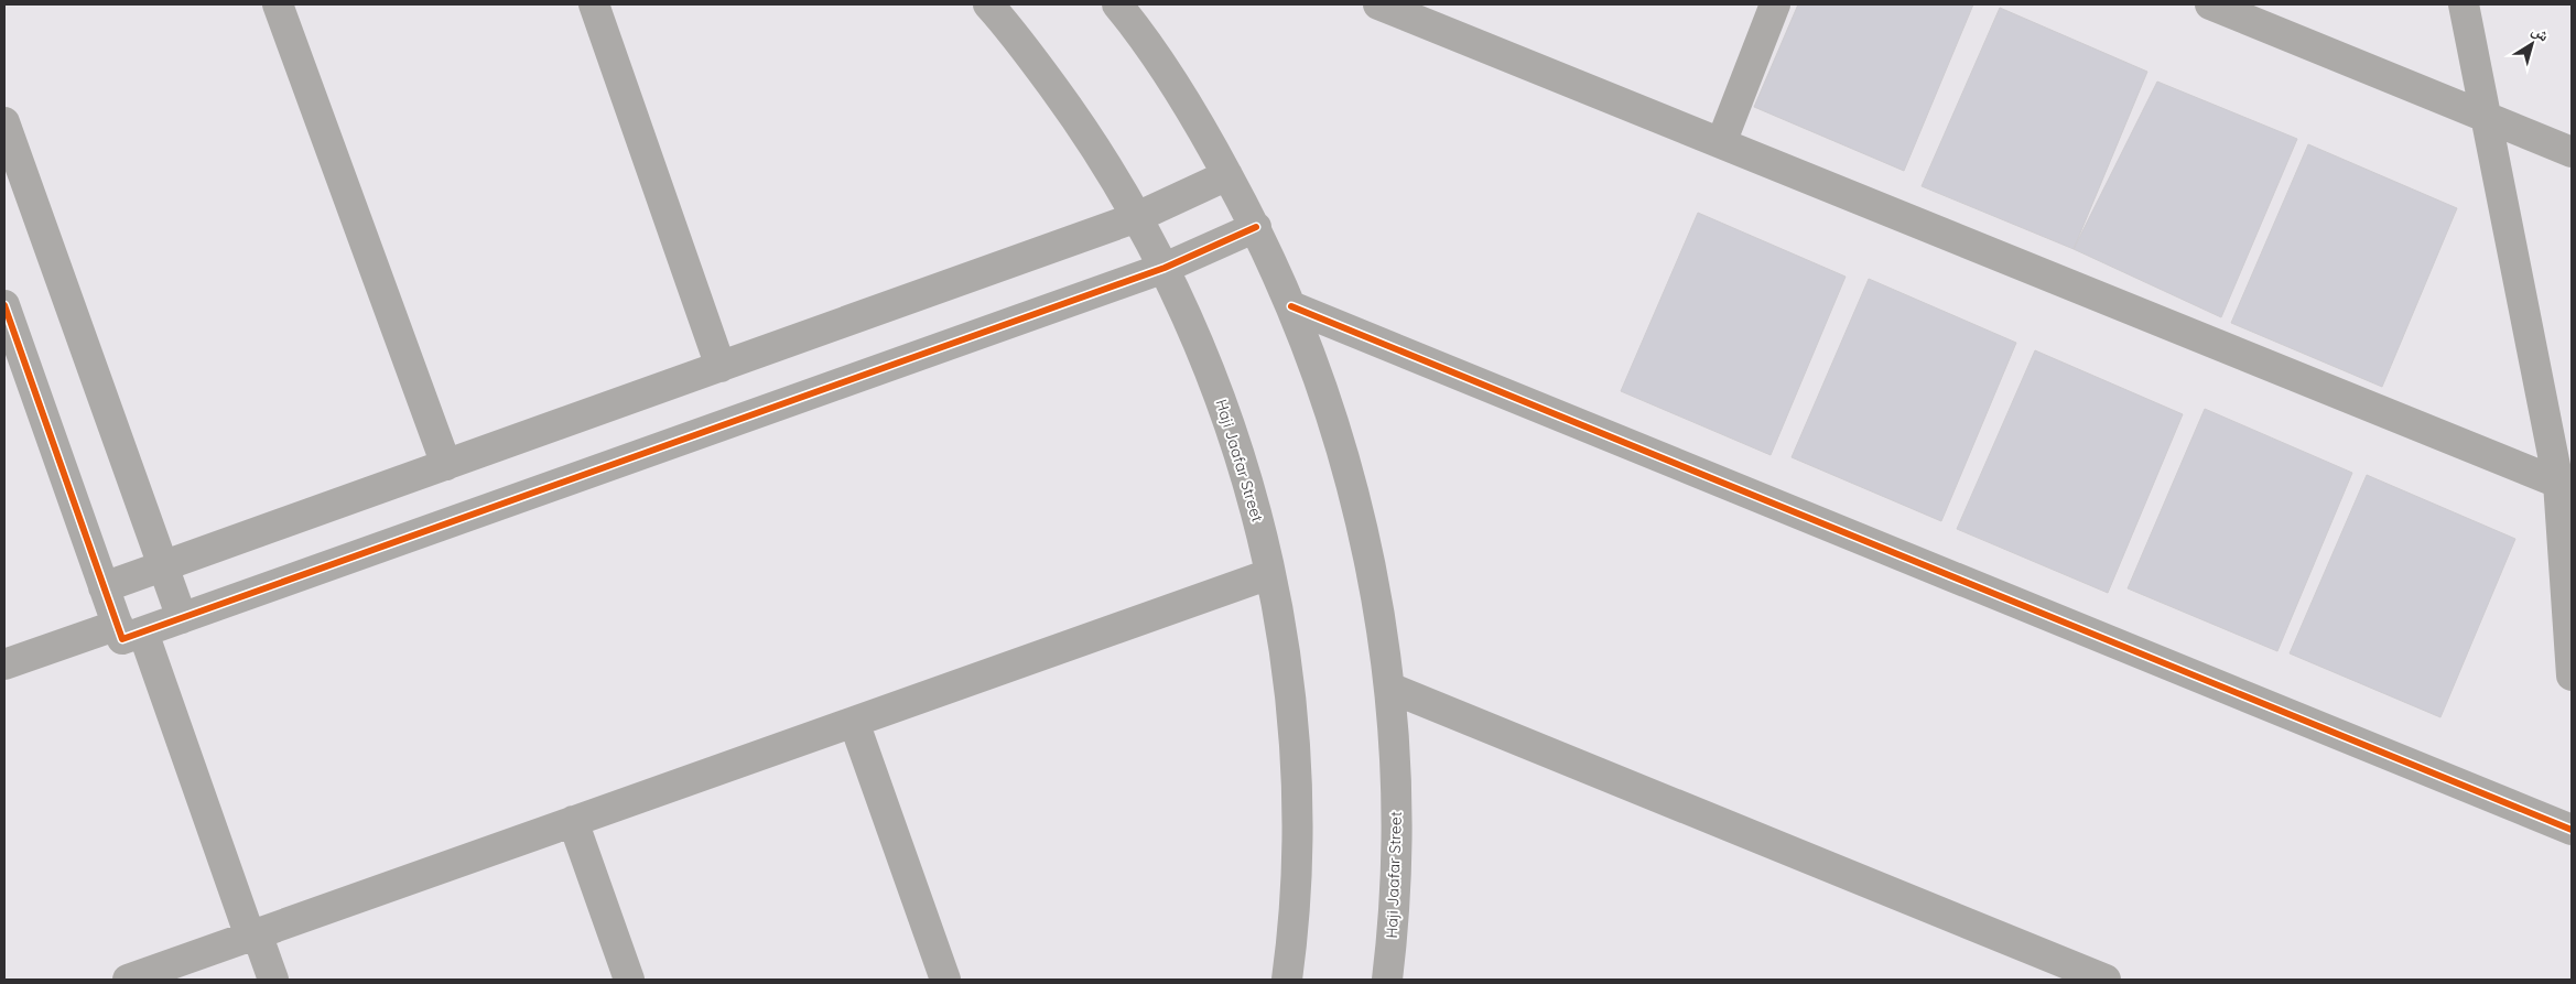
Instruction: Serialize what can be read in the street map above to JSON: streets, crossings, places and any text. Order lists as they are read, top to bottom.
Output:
{
  "streets": {
    "street": ["Haji Jaafar Street"]
  },
  "north": "top right"
}
